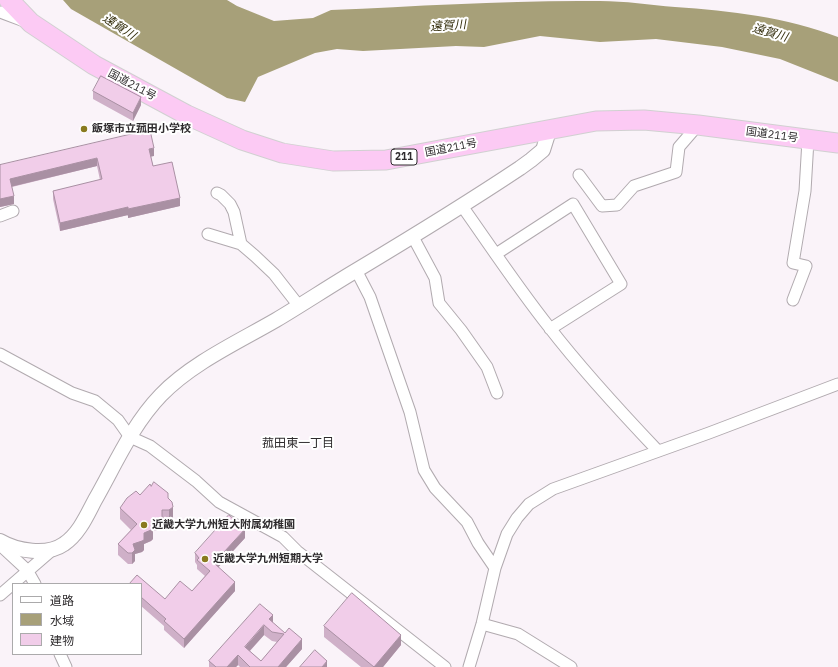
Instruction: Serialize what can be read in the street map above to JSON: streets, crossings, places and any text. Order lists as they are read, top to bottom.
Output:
{
  "streets": {
    "highway": ["国道211号", "211"]
  },
  "districts": ["菰田東一丁目"],
  "water": ["遠賀川"],
  "places": ["飯塚市立菰田小学校", "近畿大学九州短大附属幼稚園", "近畿大学九州短期大学"],
  "legend": ["道路", "水域", "建物"]
}
